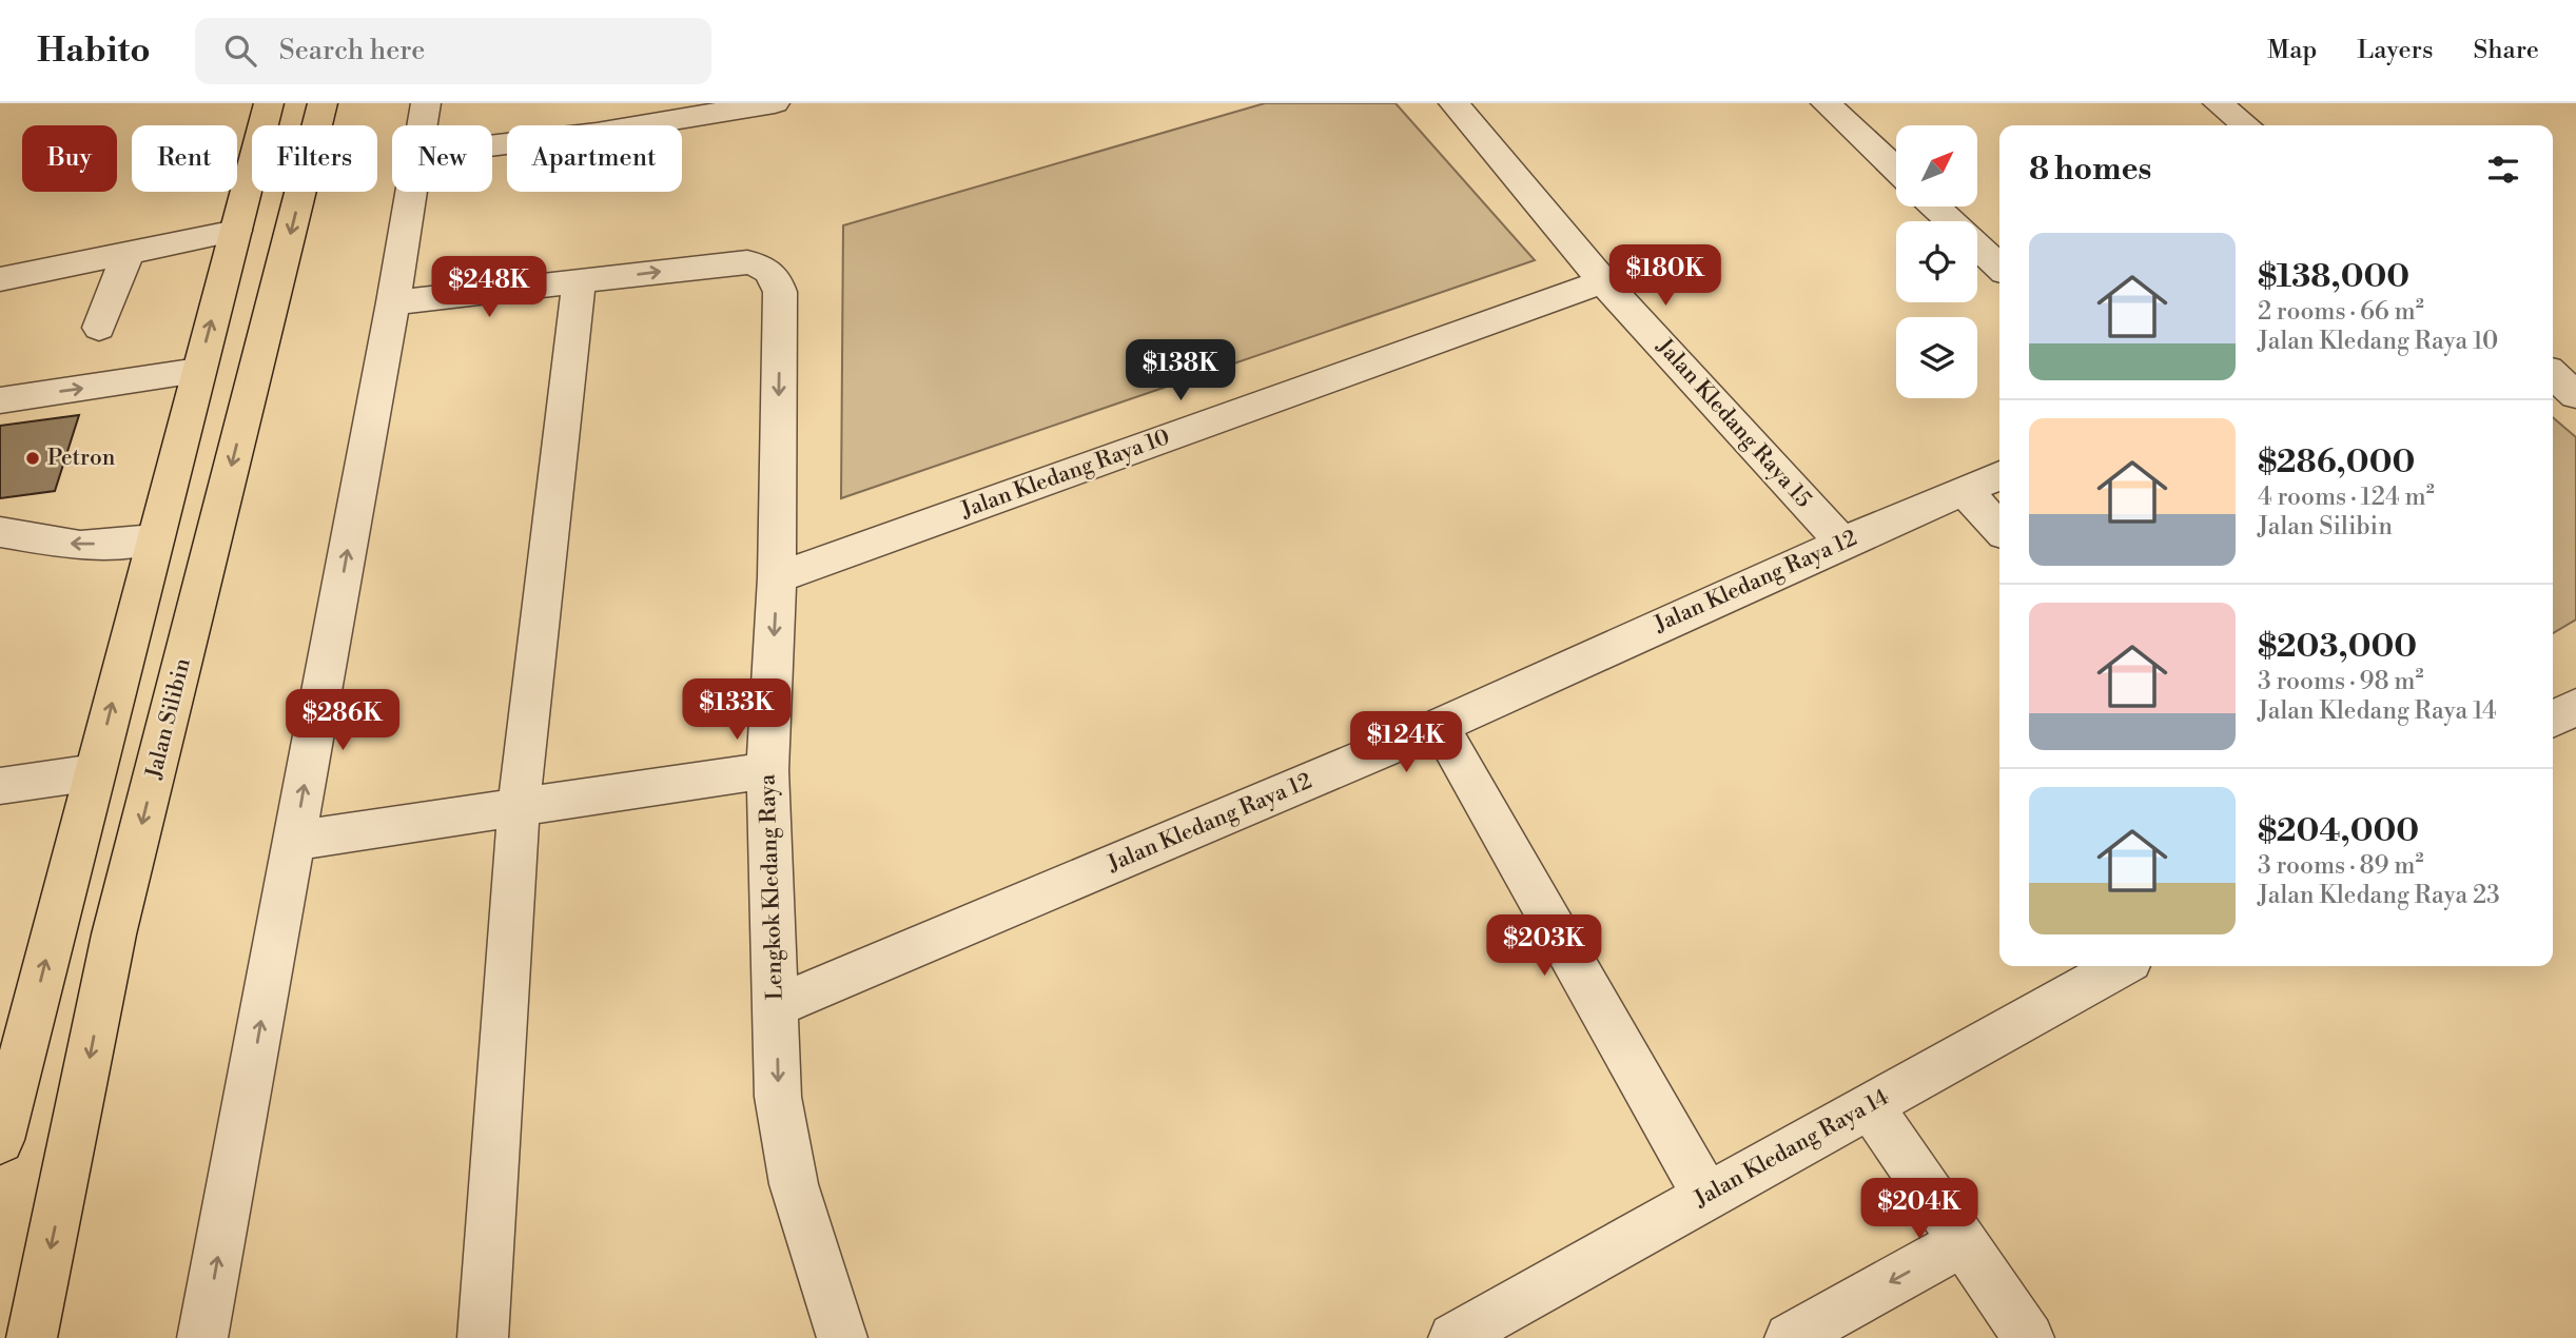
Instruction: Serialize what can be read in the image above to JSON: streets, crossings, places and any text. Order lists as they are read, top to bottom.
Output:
{
  "streets": {
    "main road": ["Jalan Silibin"],
    "street": [
      "Jalan Kledang Raya 15",
      "Jalan Kledang Raya 10",
      "Jalan Kledang Raya 12",
      "Lengkok Kledang Raya",
      "Jalan Kledang Raya 14"
    ]
  },
  "crossings": [
    ["Jalan Kledang Raya 15", "Jalan Kledang Raya 10"],
    ["Jalan Kledang Raya 15", "Jalan Kledang Raya 12"],
    ["Jalan Kledang Raya 10", "Lengkok Kledang Raya"],
    ["Jalan Kledang Raya 12", "Lengkok Kledang Raya"]
  ],
  "places": ["Petron"],
  "north": "top right",
  "page": {
    "header": "Habito",
    "search": "Search here",
    "nav": ["Map", "Layers", "Share"],
    "chip": [
      "Buy",
      "Rent",
      "Filters",
      "New",
      "Apartment"
    ],
    "heading": "8 homes",
    "list": [
      {
        "name": "$138,000",
        "note": "2 rooms · 66 m² · Jalan Kledang Raya 10"
      },
      {
        "name": "$286,000",
        "note": "4 rooms · 124 m² · Jalan Silibin"
      },
      {
        "name": "$203,000",
        "note": "3 rooms · 98 m² · Jalan Kledang Raya 14"
      },
      {
        "name": "$204,000",
        "note": "3 rooms · 89 m² · Jalan Kledang Raya 23"
      }
    ],
    "price": [
      "$180K",
      "$248K",
      "$138K",
      "$133K",
      "$286K",
      "$124K",
      "$203K",
      "$204K"
    ]
  }
}
